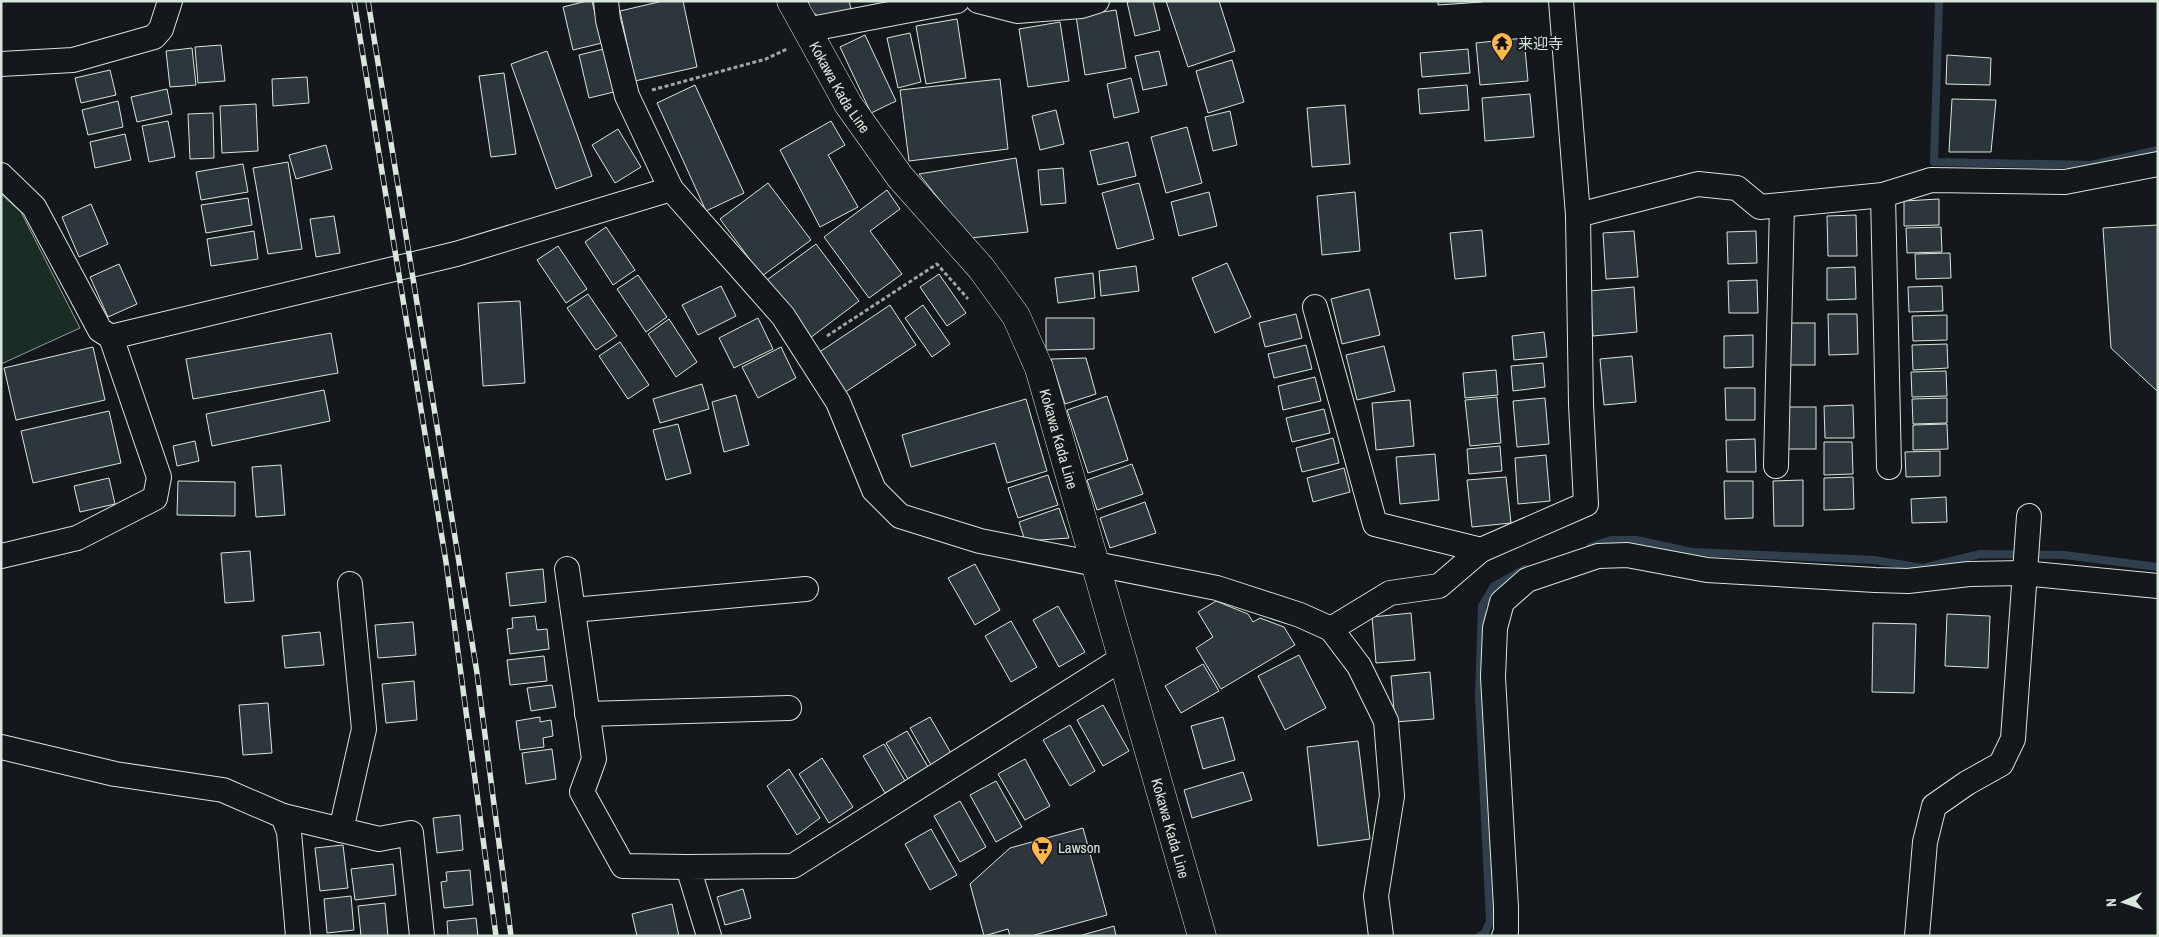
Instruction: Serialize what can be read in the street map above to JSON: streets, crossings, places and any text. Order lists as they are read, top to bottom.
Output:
{
  "streets": {
    "main road": ["Kokawa Kada Line"]
  },
  "places": {
    "temple": ["来迎寺"],
    "supermarket": ["Lawson"]
  },
  "north": "left"
}
